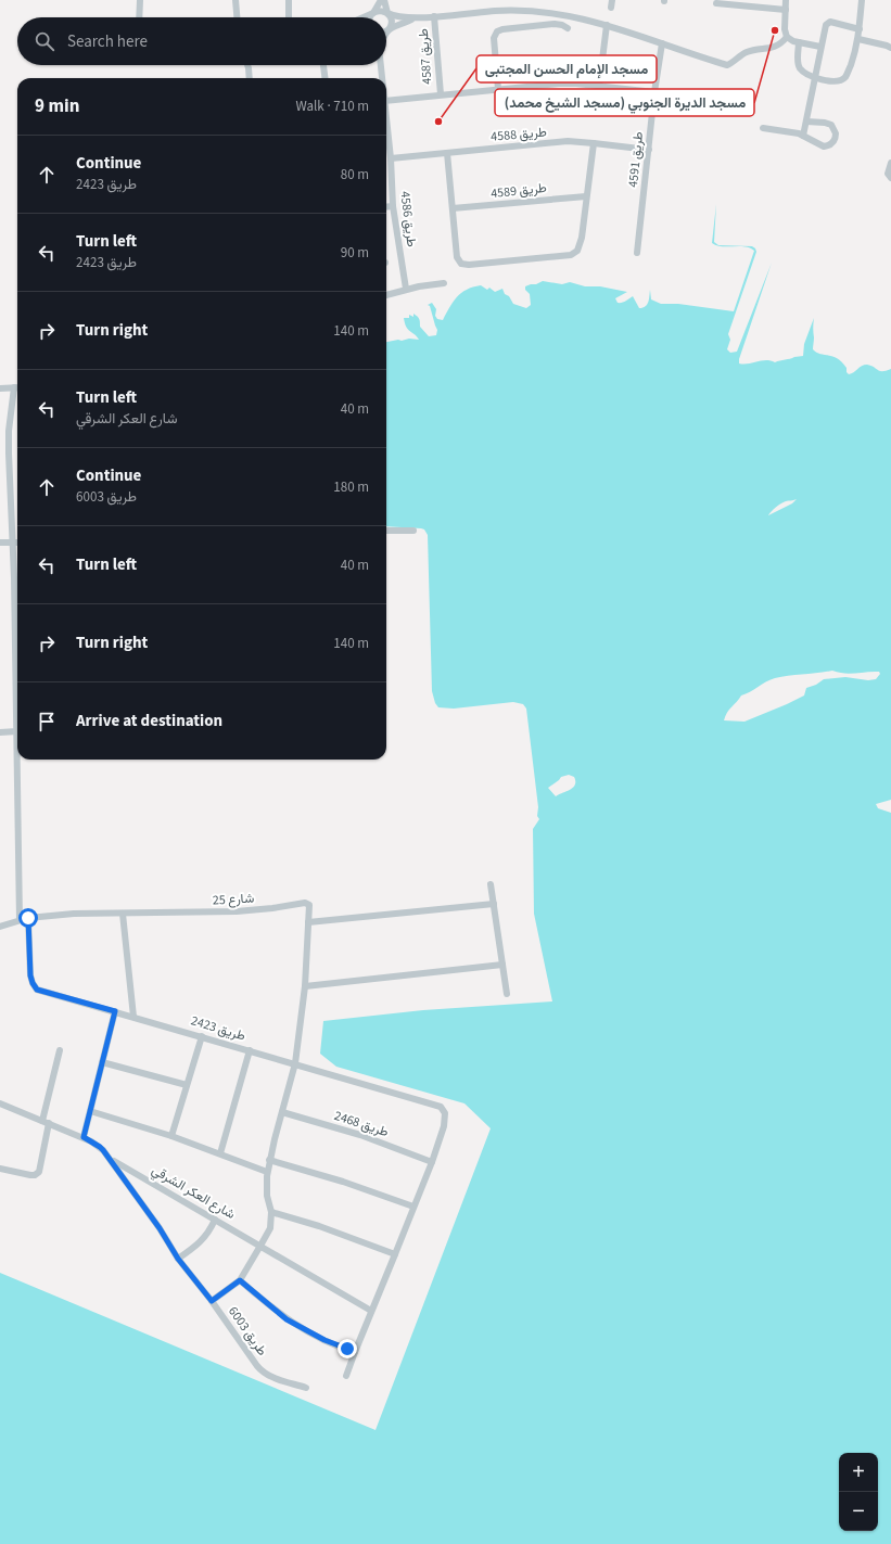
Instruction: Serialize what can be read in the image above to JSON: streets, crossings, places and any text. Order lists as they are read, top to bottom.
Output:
{
  "streets": {
    "street": [
      "طريق 4587",
      "طريق 4588",
      "طريق 4591",
      "طريق 4589",
      "طريق 4586",
      "شارع 25",
      "طريق 2423",
      "طريق 2468",
      "شارع العكر الشرقي",
      "طريق 6003"
    ]
  },
  "crossings": [
    ["طريق 4587", "طريق 4591"],
    ["طريق 4588", "طريق 4591"],
    ["طريق 4588", "طريق 4586"],
    ["شارع 25", "طريق 2423"],
    ["شارع 25", "طريق 2468"],
    ["طريق 2423", "طريق 2468"],
    ["شارع العكر الشرقي", "طريق 6003"]
  ],
  "places": ["مسجد الديرة الجنوبي (مسجد الشيخ محمد)", "مسجد الإمام الحسن المجتبى"],
  "page": {
    "search": "Search here",
    "heading": ["9 min", "Walk · 710 m"],
    "list": [
      ["Continue", "طريق 2423", "80 m"],
      ["Turn left", "طريق 2423", "90 m"],
      ["Turn right", "140 m"],
      ["Turn left", "شارع العكر الشرقي", "40 m"],
      ["Continue", "طريق 6003", "180 m"],
      ["Turn left", "40 m"],
      ["Turn right", "140 m"],
      "Arrive at destination"
    ],
    "map_buttons": ["+", "−"]
  }
}
